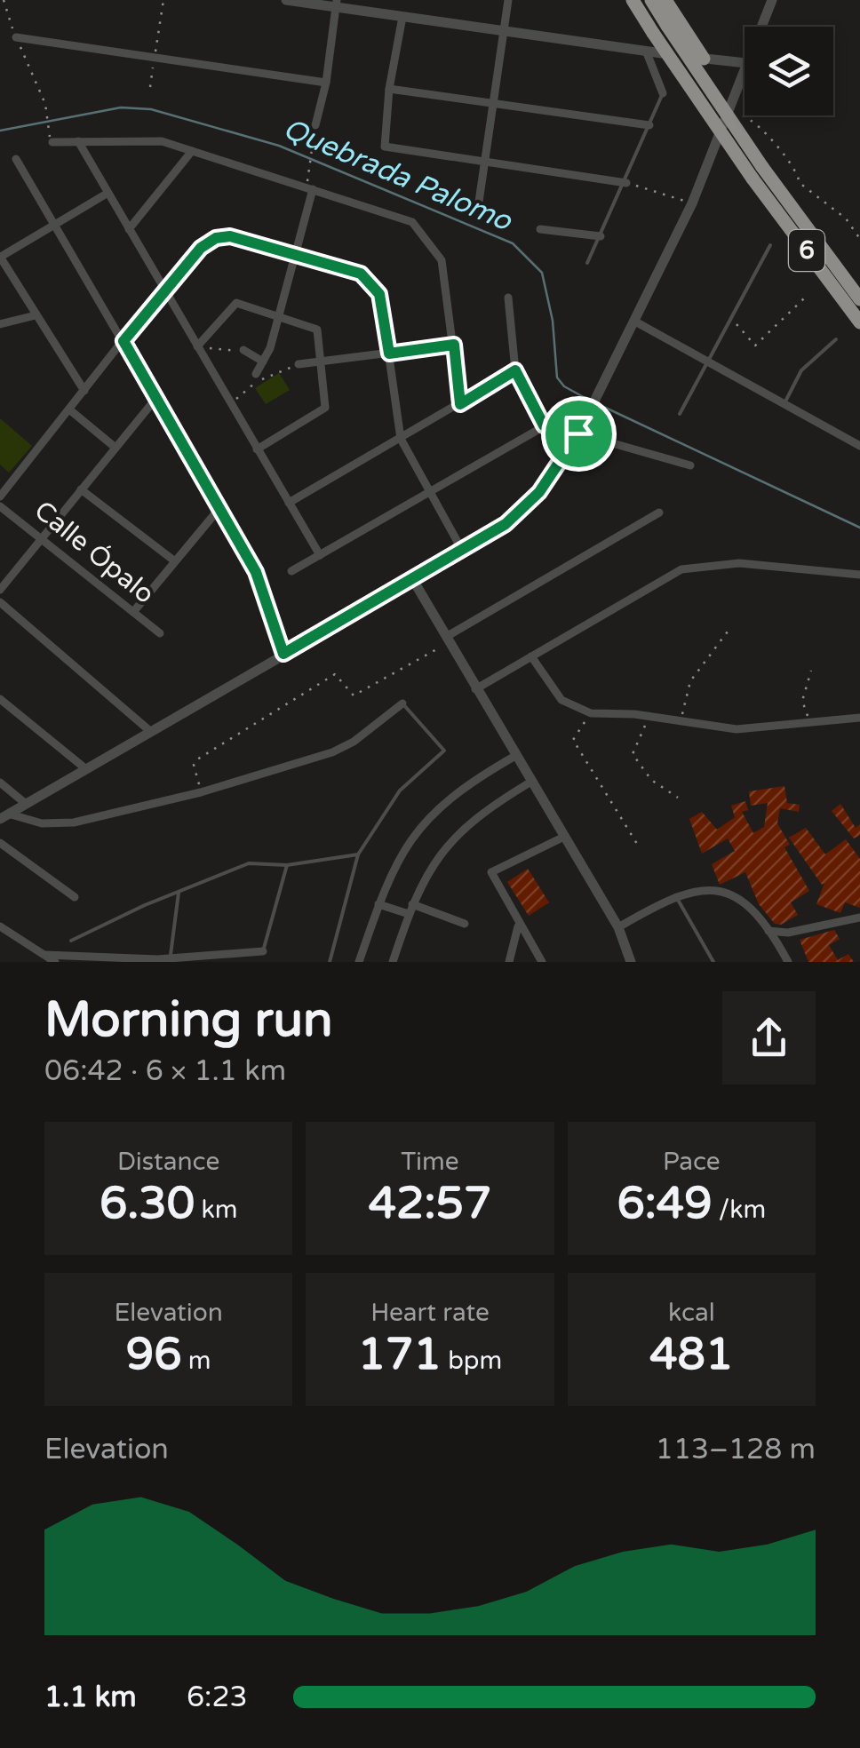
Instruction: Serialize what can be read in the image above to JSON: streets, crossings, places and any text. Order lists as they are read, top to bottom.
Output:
{
  "streets": {
    "highway": ["6"],
    "street": ["Calle Ópalo"]
  },
  "water": ["Quebrada Palomo"],
  "page": {
    "heading": ["Morning run", "06:42 · 6 × 1.1 km"],
    "stats": [
      ["Distance", "6.30 km"],
      ["Time", "42:57"],
      ["Pace", "6:49 /km"],
      ["Elevation", "96 m"],
      ["Heart rate", "171 bpm"],
      ["kcal", "481"]
    ],
    "chart": ["Elevation", "113–128 m"],
    "list": [
      {
        "name": "1.1 km",
        "note": "6:23"
      }
    ]
  }
}
